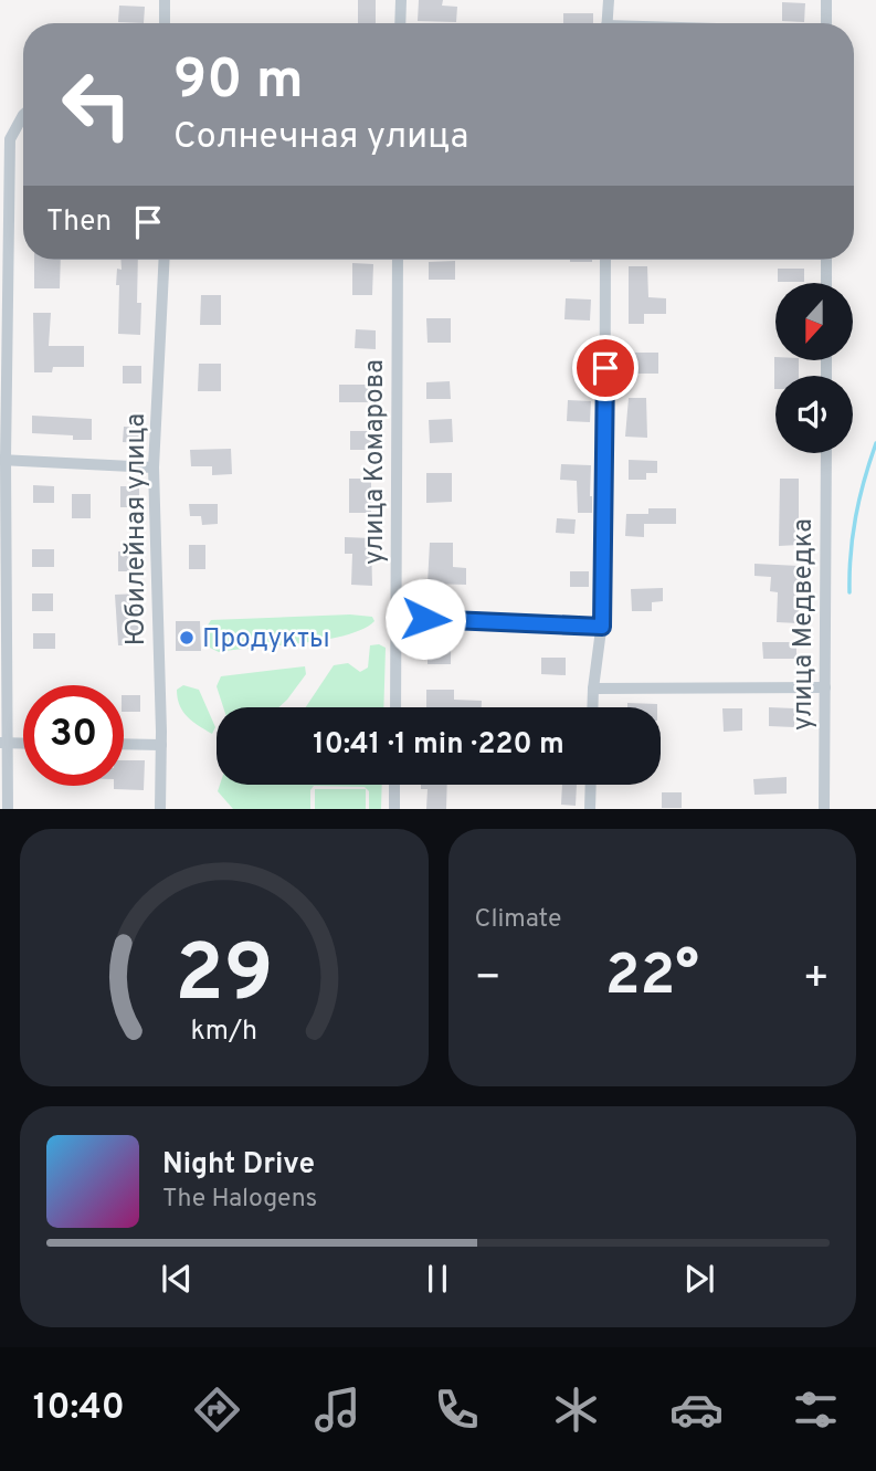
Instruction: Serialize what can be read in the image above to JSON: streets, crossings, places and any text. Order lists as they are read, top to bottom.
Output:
{
  "streets": {
    "street": ["улица Комарова", "Юбилейная улица", "улица Медведка"]
  },
  "places": ["Продукты"],
  "north": "bottom",
  "page": {
    "turn": ["90 m", "Солнечная улица"],
    "then": "Then",
    "limit": "30",
    "trip": "10:41 · 1 min · 220 m",
    "tile": "Climate",
    "heat": ["−", "22°", "+"],
    "song": ["Night Drive", "The Halogens"],
    "tabs": "10:40",
    "gauge": ["29", "km/h"]
  }
}
